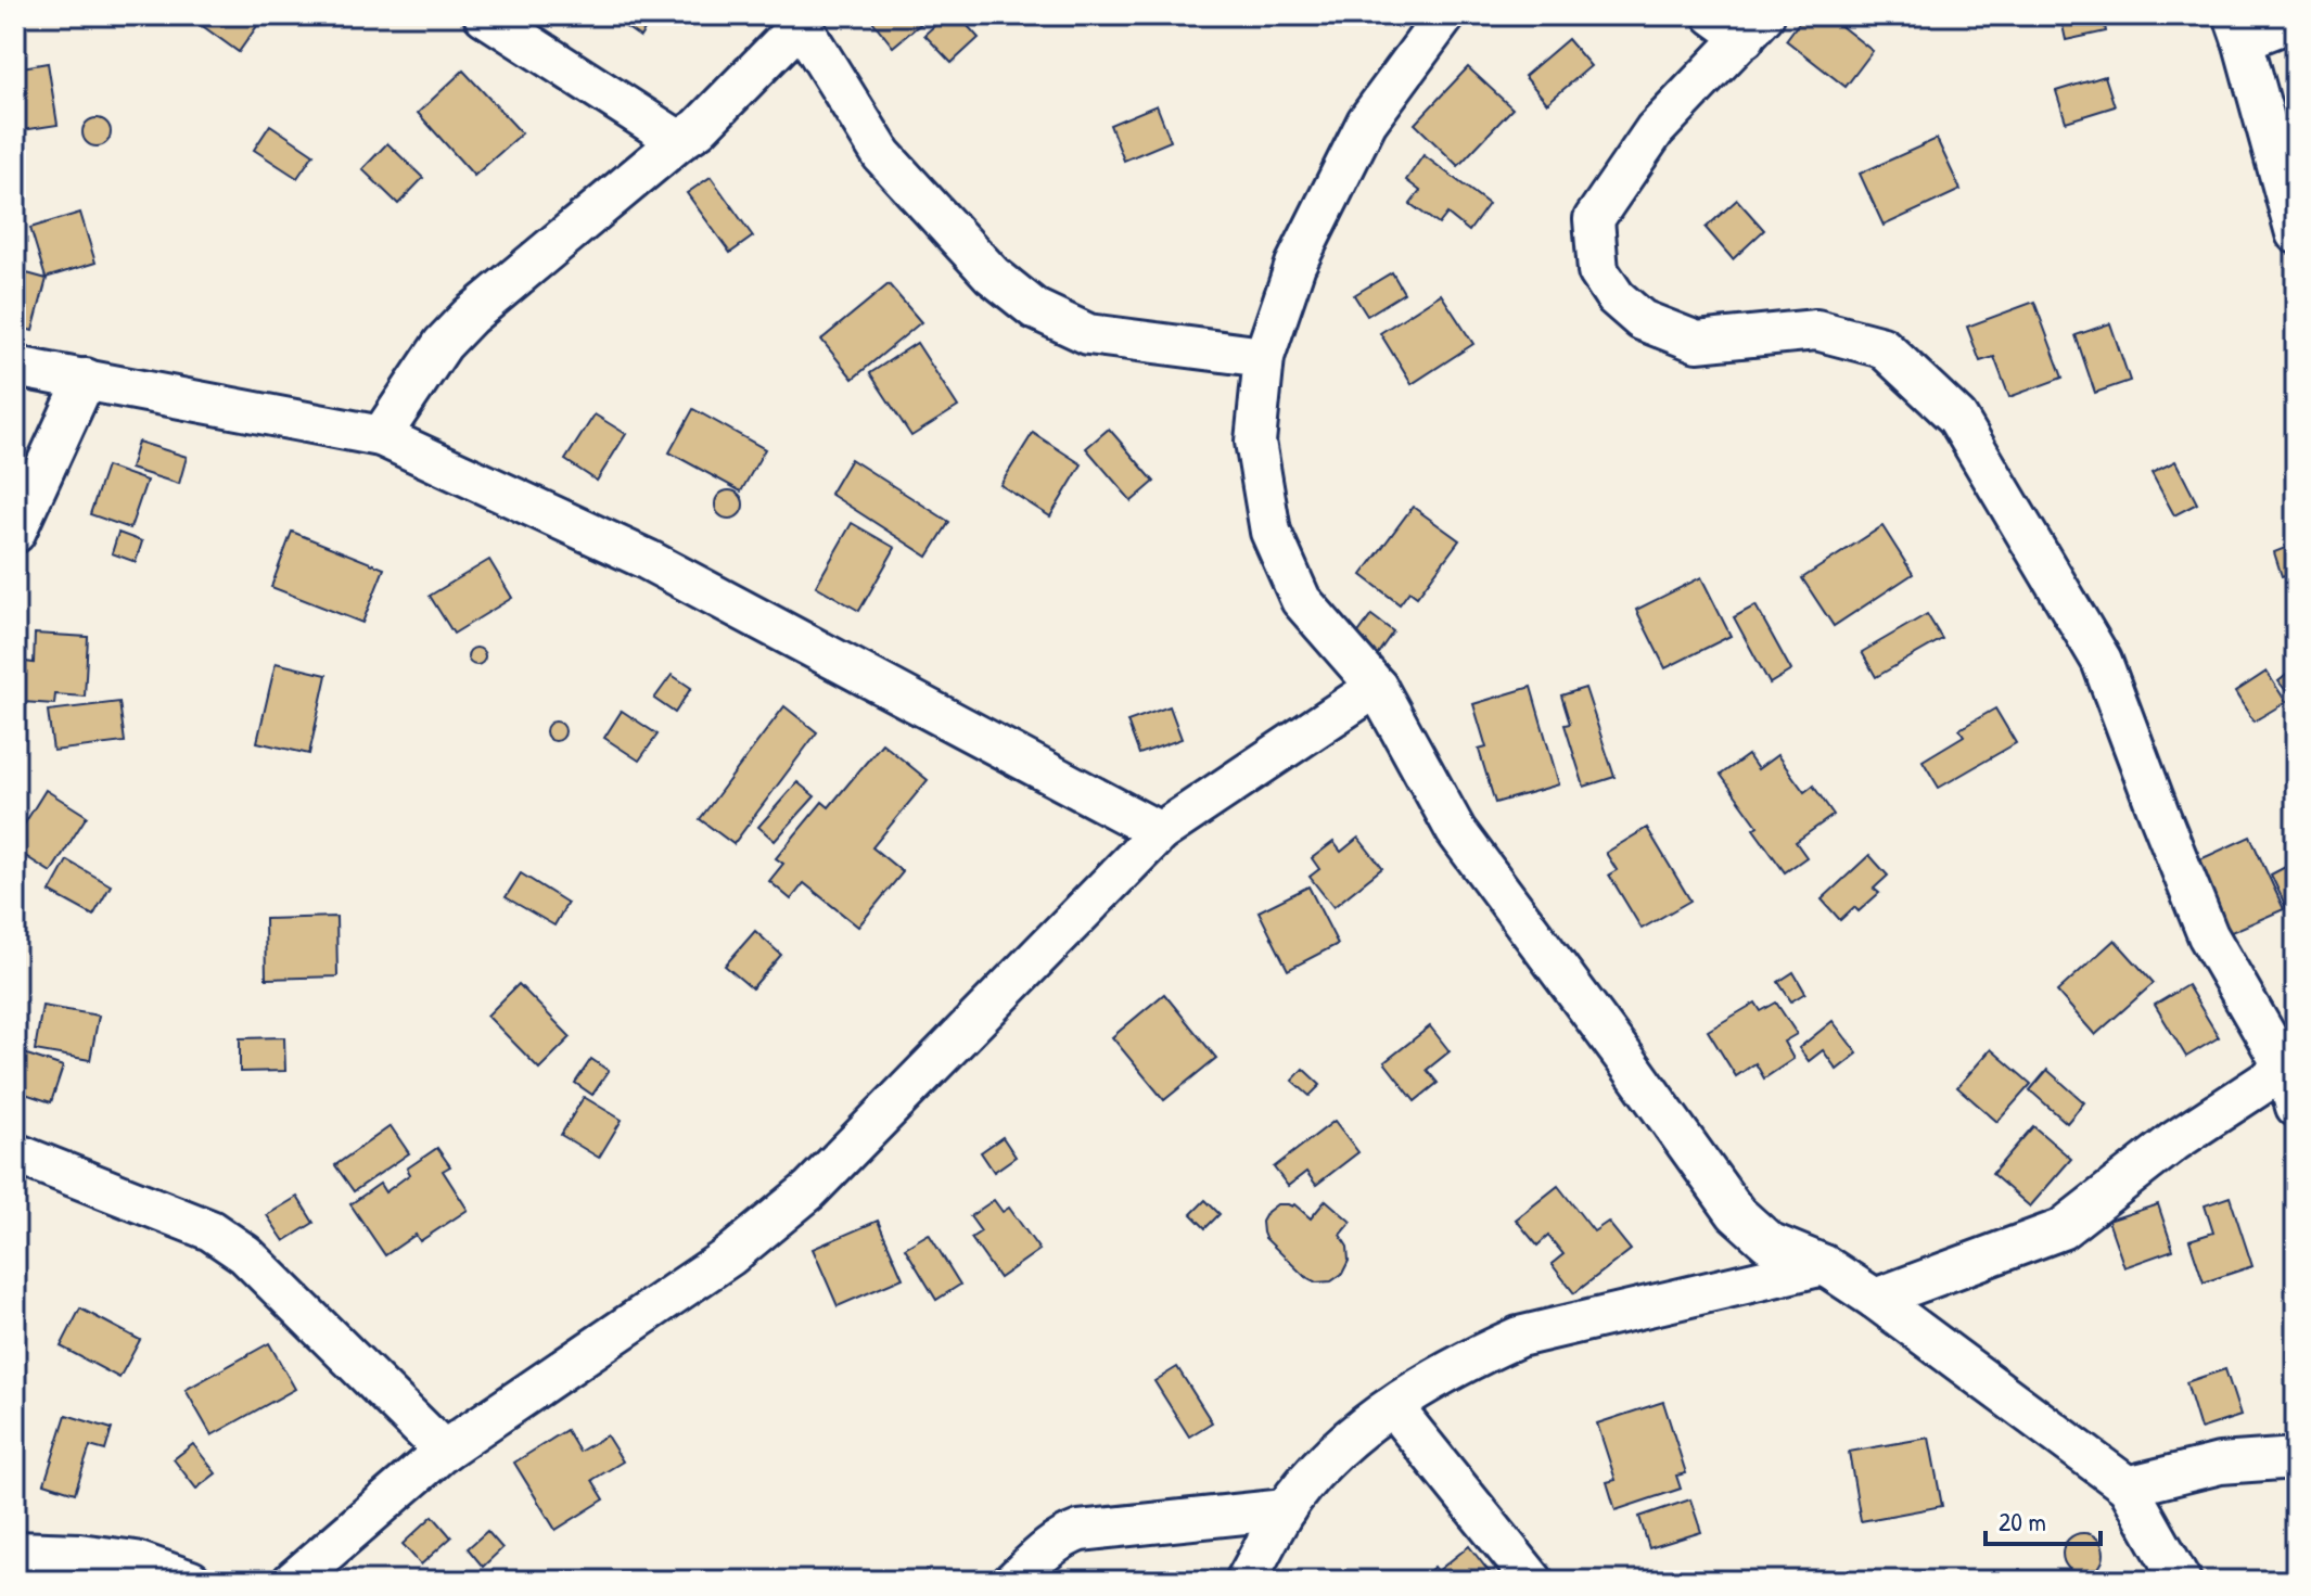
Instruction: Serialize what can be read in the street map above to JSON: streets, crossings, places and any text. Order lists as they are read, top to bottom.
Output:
{
  "scale_bar": "20 m"
}
